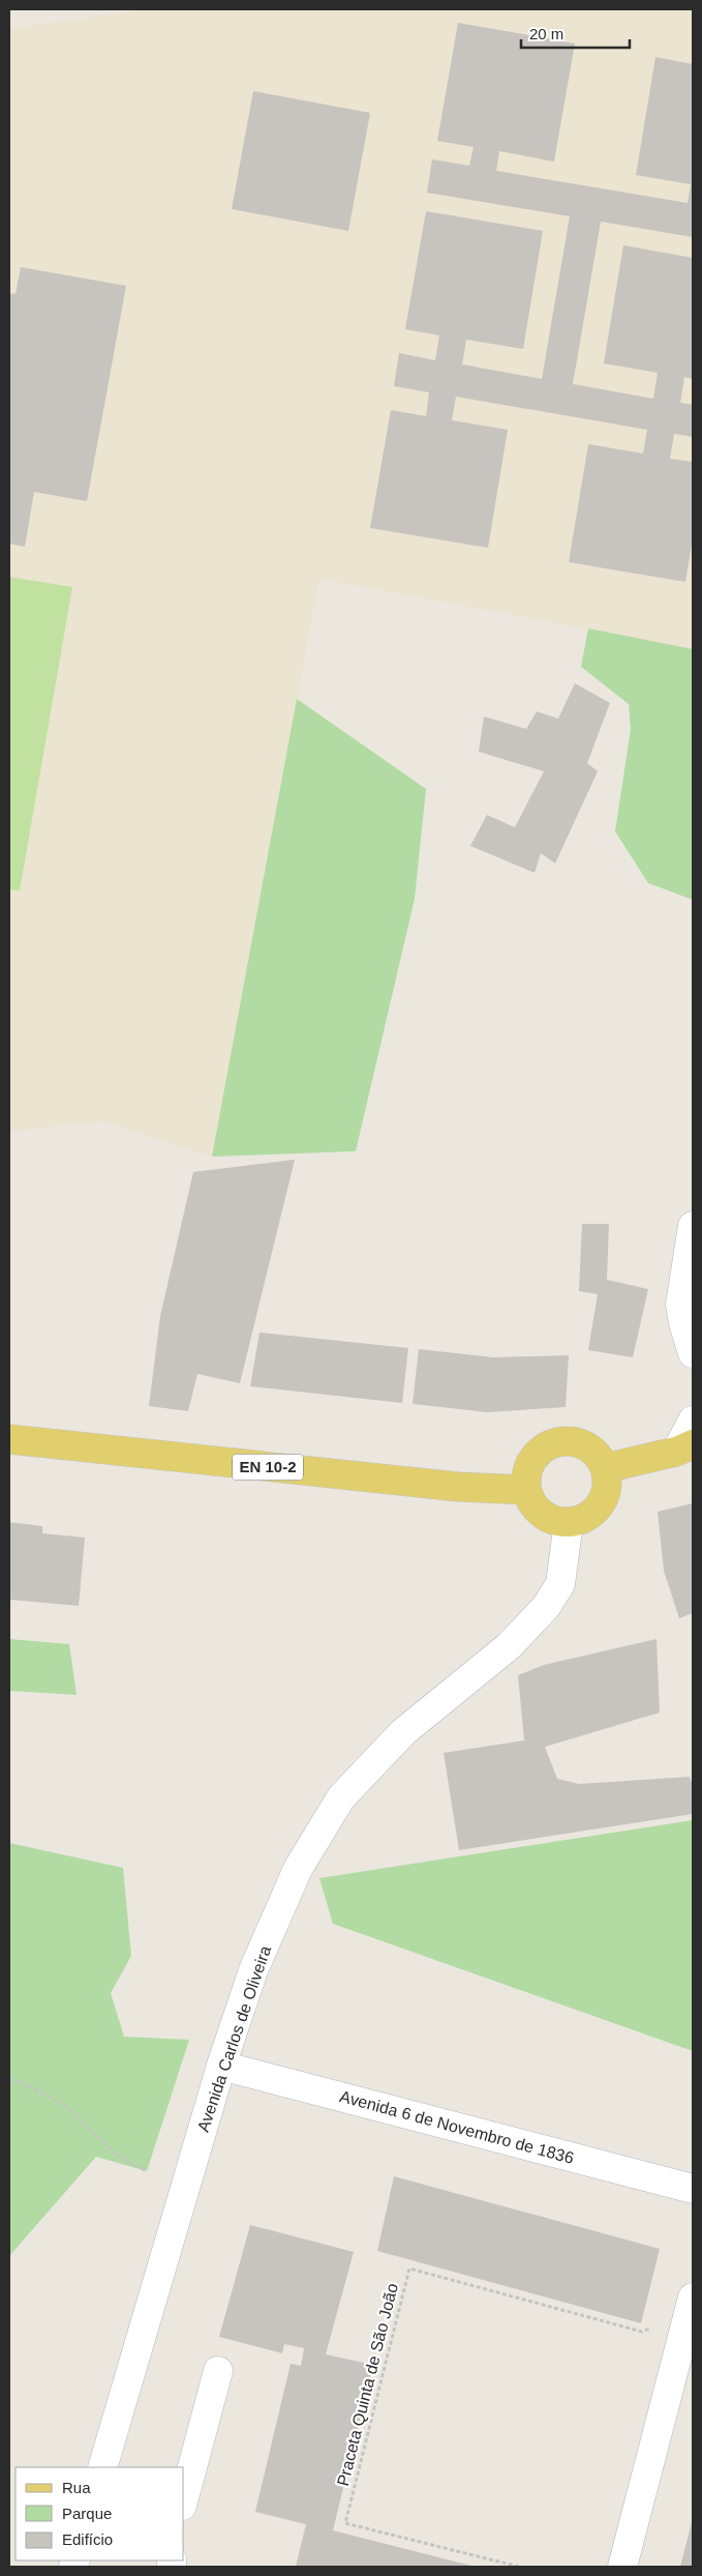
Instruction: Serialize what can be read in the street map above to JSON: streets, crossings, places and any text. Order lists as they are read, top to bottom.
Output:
{
  "streets": {
    "main road": ["EN 10-2", "Avenida Carlos de Oliveira", "Avenida 6 de Novembro de 1836"],
    "path": ["Praceta Quinta de São João"]
  },
  "crossings": [
    ["EN 10-2", "Avenida Carlos de Oliveira"],
    ["Avenida Carlos de Oliveira", "Avenida 6 de Novembro de 1836"]
  ],
  "legend": ["Rua", "Parque", "Edifício"],
  "scale_bar": "20 m"
}
